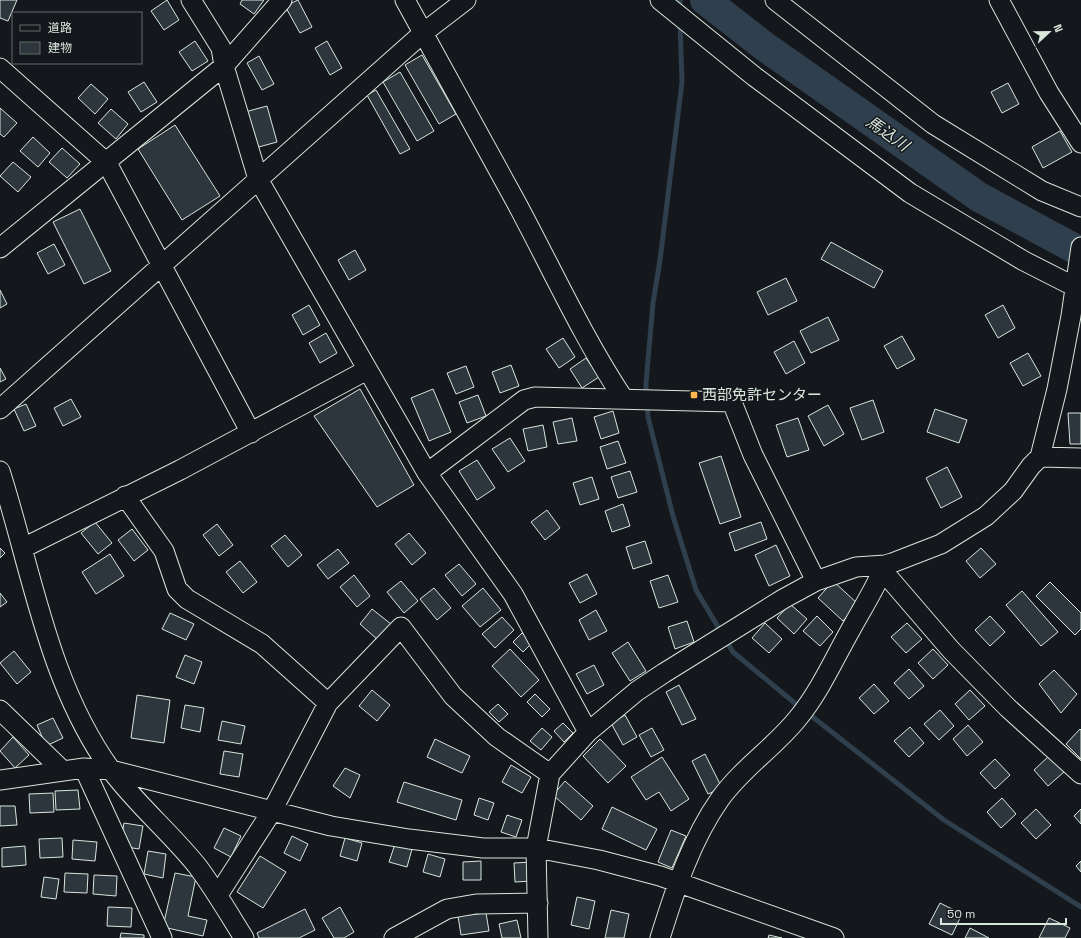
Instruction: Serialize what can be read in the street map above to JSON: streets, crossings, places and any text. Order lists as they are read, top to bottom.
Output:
{
  "water": ["馬込川"],
  "places": {
    "transit": ["西部免許センター"]
  },
  "legend": ["道路", "建物"],
  "scale_bar": "50 m",
  "north": "right"
}
